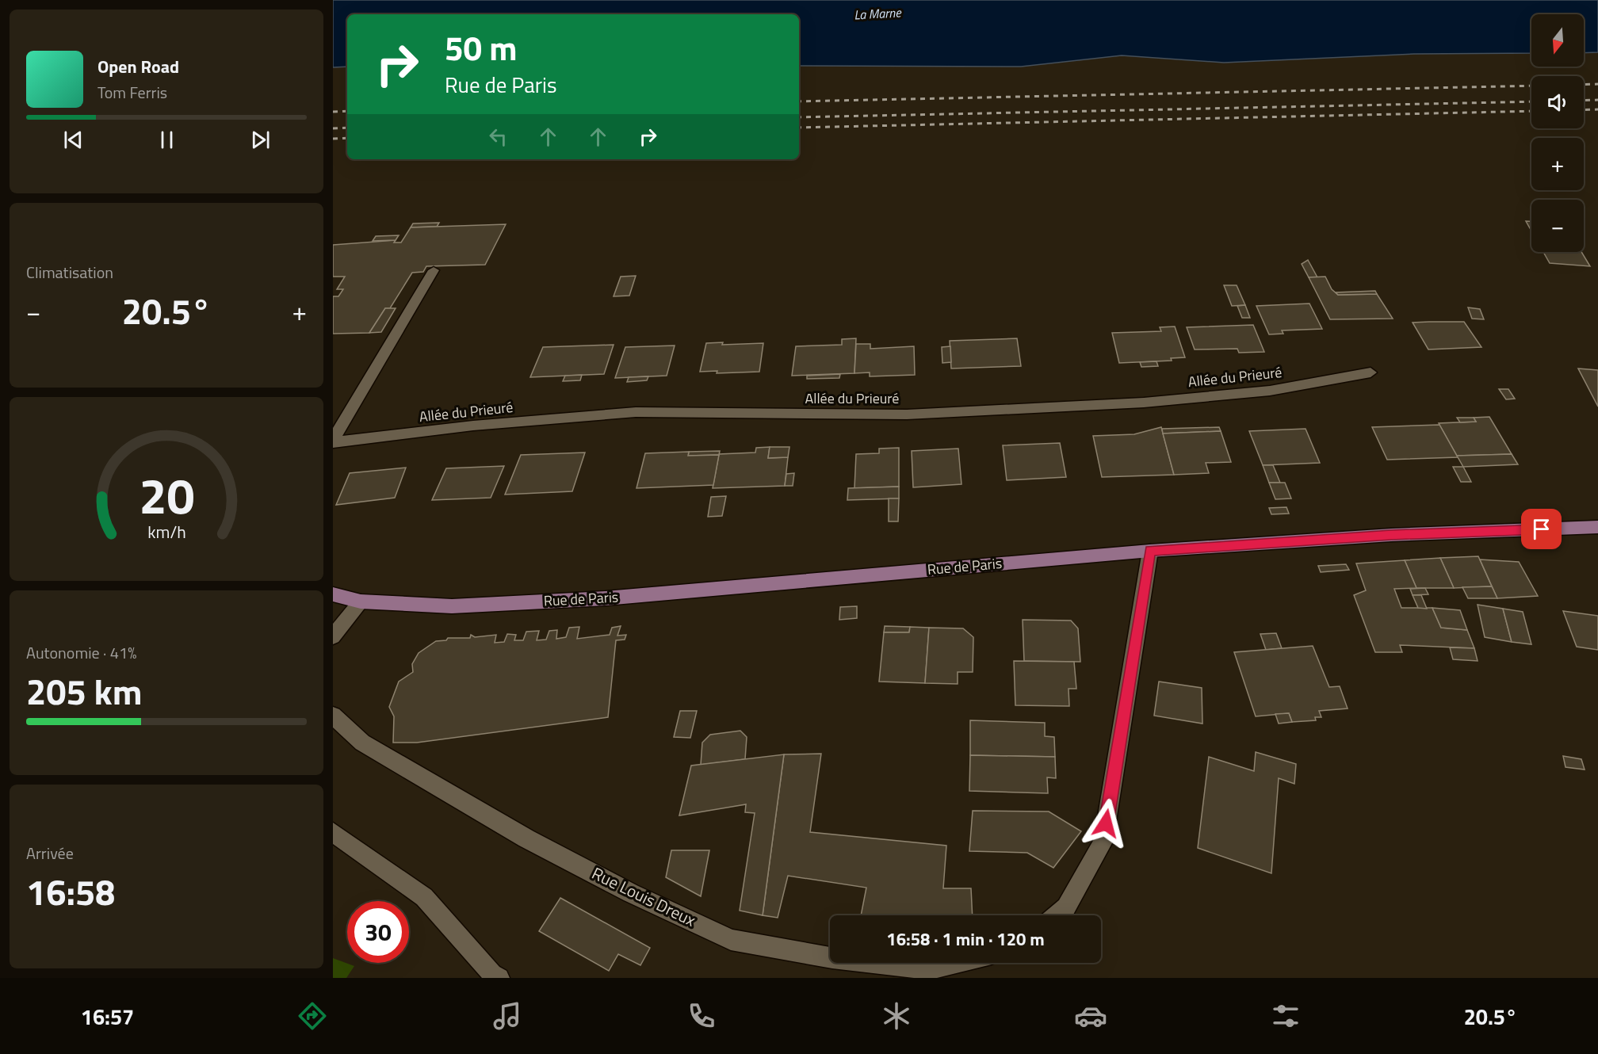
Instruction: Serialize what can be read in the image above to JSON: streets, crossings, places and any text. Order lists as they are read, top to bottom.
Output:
{
  "streets": {
    "main road": ["Rue de Paris"],
    "street": ["Allée du Prieuré", "Rue Louis Dreux"]
  },
  "water": ["La Marne"],
  "north": "bottom",
  "page": {
    "map_buttons": ["+", "−"],
    "turn": ["50 m", "Rue de Paris"],
    "song": ["Open Road", "Tom Ferris"],
    "tile": [
      "Climatisation",
      ["Autonomie · 41%", "205 km"],
      ["Arrivée", "16:58"]
    ],
    "heat": ["−", "20.5°", "+"],
    "limit": "30",
    "trip": "16:58 · 1 min · 120 m",
    "tabs": ["16:57", "20.5°"],
    "gauge": ["20", "km/h"]
  }
}
